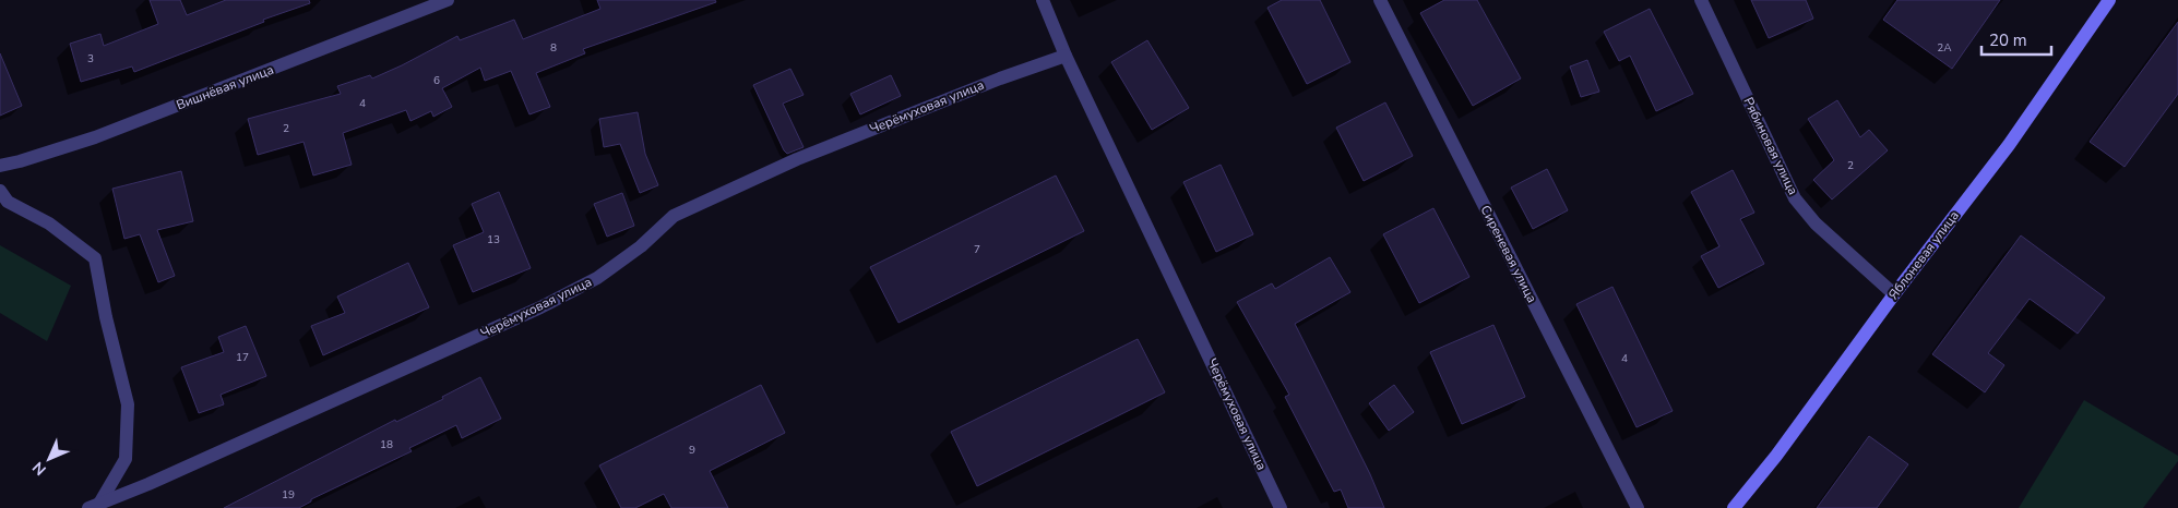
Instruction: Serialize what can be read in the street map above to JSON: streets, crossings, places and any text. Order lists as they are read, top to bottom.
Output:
{
  "streets": {
    "street": [
      "Вишнёвая улица",
      "Черёмуховая улица",
      "Рябиновая улица",
      "Сиреневая улица",
      "Яблоневая улица"
    ]
  },
  "crossings": [
    ["Рябиновая улица", "Яблоневая улица"]
  ],
  "house_numbers": [
    "8",
    "2А",
    "3",
    "6",
    "4",
    "2",
    "2",
    "13",
    "7",
    "17",
    "4",
    "18",
    "9",
    "19"
  ],
  "scale_bar": "20 m",
  "north": "bottom left"
}
